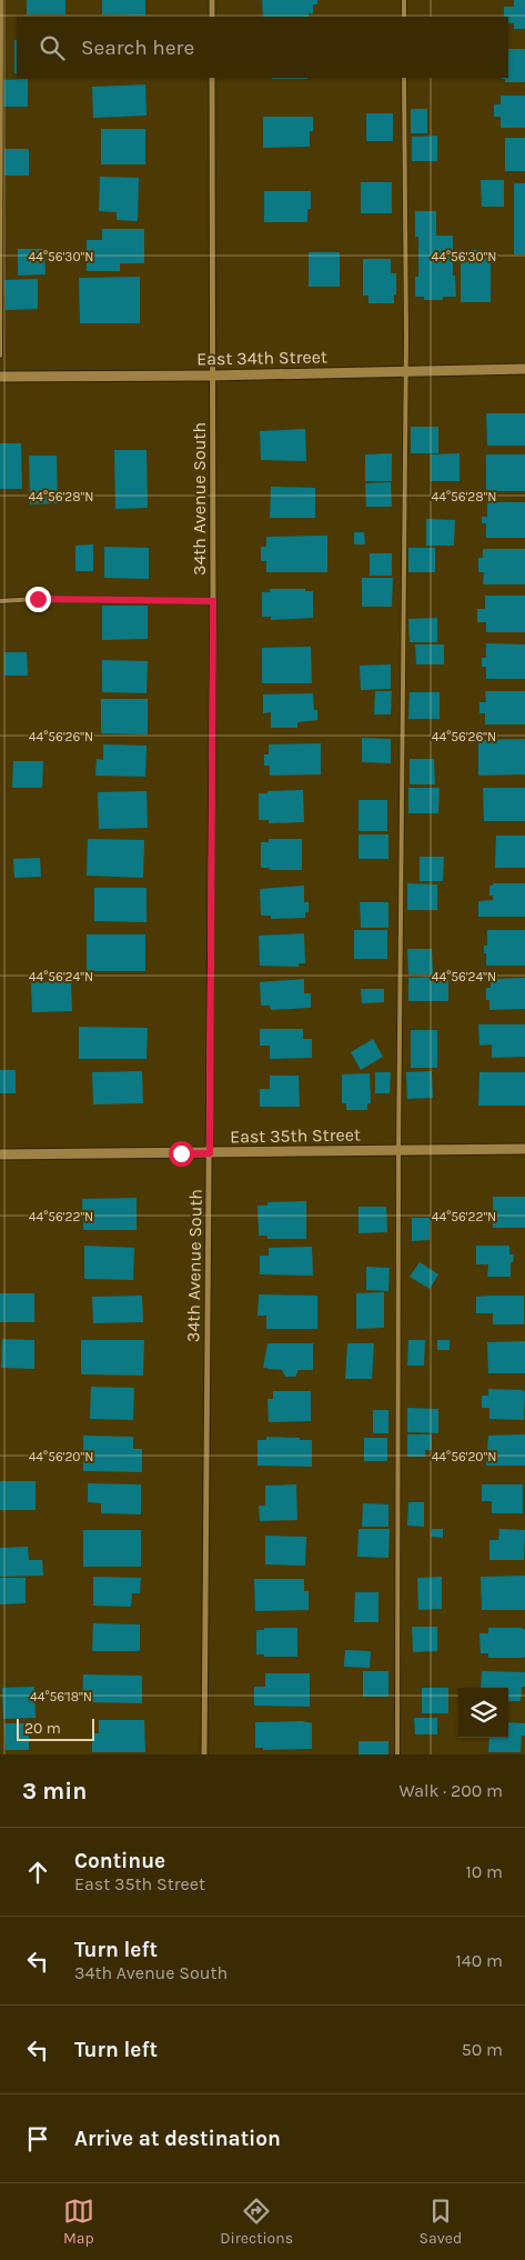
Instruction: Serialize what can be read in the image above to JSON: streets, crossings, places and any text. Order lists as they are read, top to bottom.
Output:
{
  "streets": {
    "street": ["East 34th Street", "34th Avenue South", "East 35th Street"]
  },
  "crossings": [
    ["East 34th Street", "34th Avenue South"],
    ["34th Avenue South", "East 35th Street"]
  ],
  "scale_bar": "20 m",
  "page": {
    "search": "Search here",
    "scale": "20 m",
    "heading": ["3 min", "Walk · 200 m"],
    "list": [
      ["Continue", "East 35th Street", "10 m"],
      ["Turn left", "34th Avenue South", "140 m"],
      ["Turn left", "50 m"],
      "Arrive at destination"
    ],
    "nav": ["Map", "Directions", "Saved"]
  },
  "coordinates": [
    "44°56'30\"N",
    "44°56'28\"N",
    "44°56'26\"N",
    "44°56'24\"N",
    "44°56'22\"N",
    "44°56'20\"N",
    "44°56'18\"N"
  ]
}
